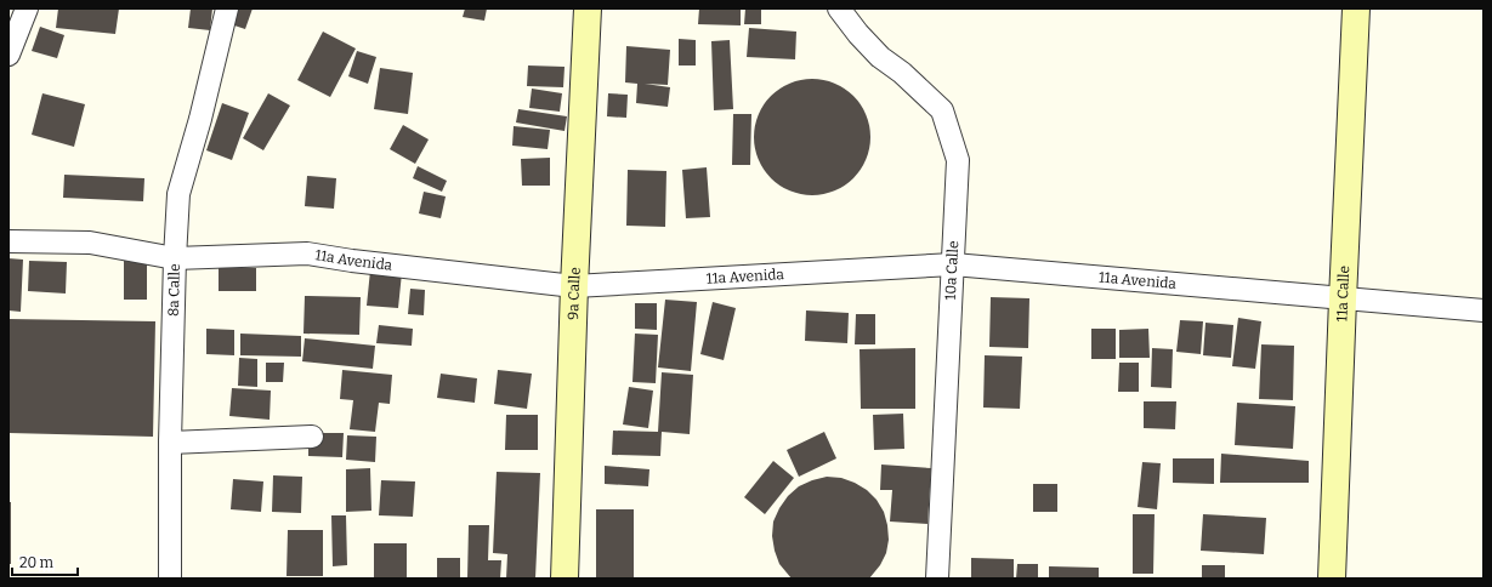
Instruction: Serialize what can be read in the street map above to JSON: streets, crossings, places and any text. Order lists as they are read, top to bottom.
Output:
{
  "streets": {
    "street": [
      "11a Avenida",
      "10a Calle",
      "8a Calle",
      "9a Calle",
      "11a Calle"
    ]
  },
  "crossings": [
    ["11a Avenida", "10a Calle"],
    ["11a Avenida", "8a Calle"],
    ["11a Avenida", "9a Calle"],
    ["11a Avenida", "11a Calle"]
  ],
  "scale_bar": "20 m"
}
